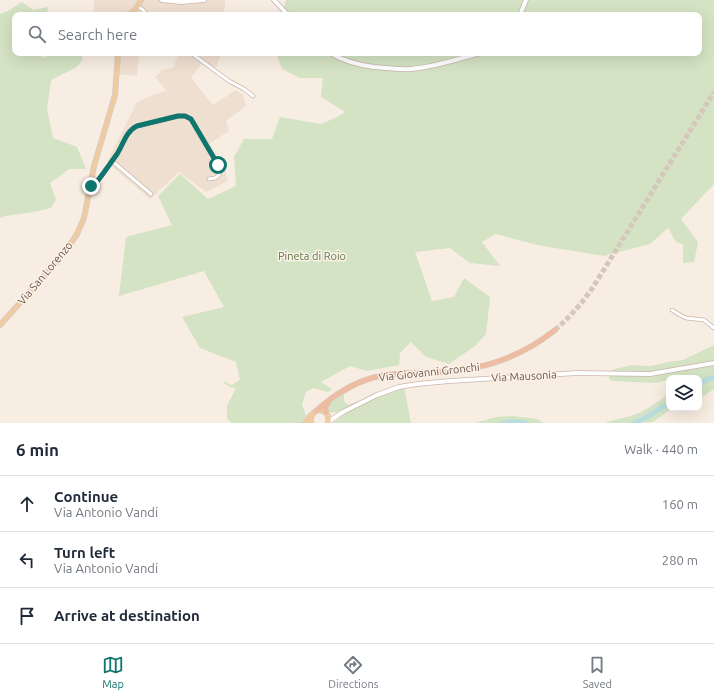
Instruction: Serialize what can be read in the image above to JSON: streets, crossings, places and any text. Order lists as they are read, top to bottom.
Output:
{
  "streets": {
    "highway": ["Via Giovanni Gronchi"],
    "main road": ["Via San Lorenzo", "Via Mausonia"]
  },
  "crossings": [
    ["Via Giovanni Gronchi", "Via Mausonia"]
  ],
  "parks": ["Pineta di Roio"],
  "page": {
    "search": "Search here",
    "heading": ["6 min", "Walk · 440 m"],
    "list": [
      ["Continue", "Via Antonio Vandi", "160 m"],
      ["Turn left", "Via Antonio Vandi", "280 m"],
      "Arrive at destination"
    ],
    "nav": ["Map", "Directions", "Saved"]
  }
}
